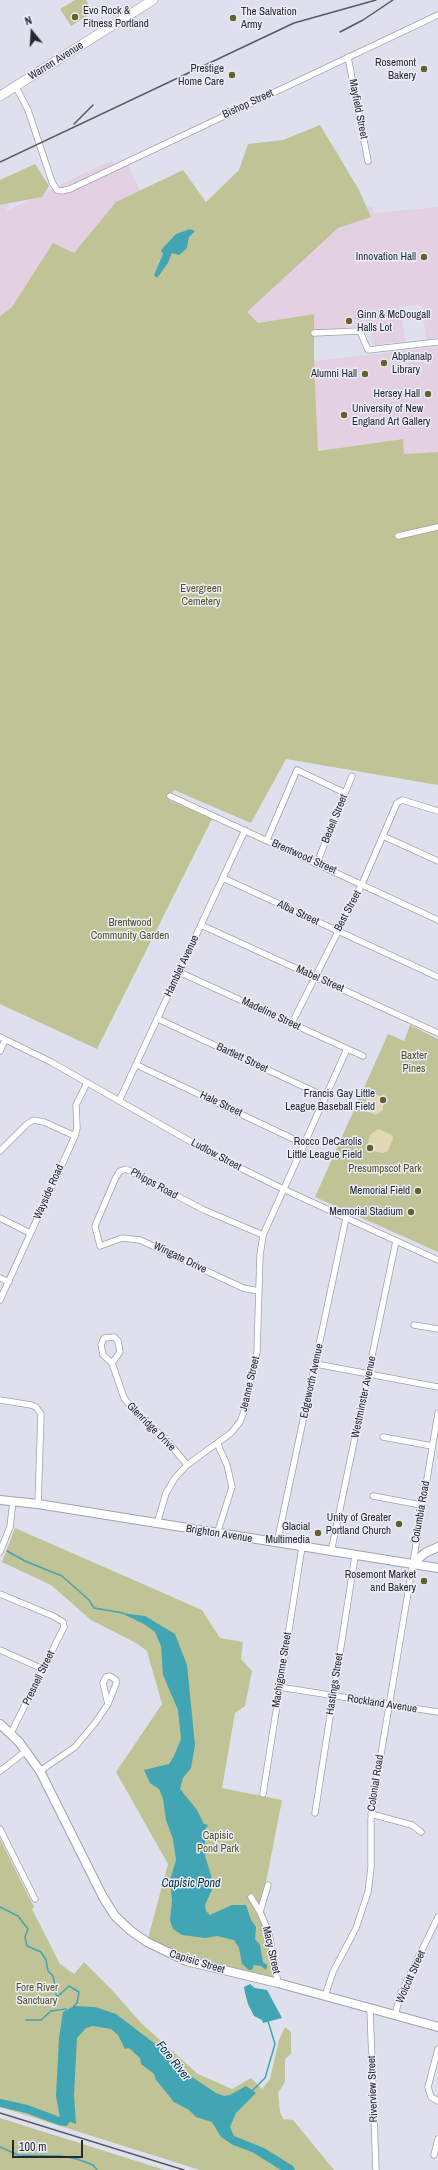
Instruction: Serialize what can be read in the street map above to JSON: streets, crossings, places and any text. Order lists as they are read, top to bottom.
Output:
{
  "streets": {
    "main road": ["Warren Avenue"],
    "street": [
      "Bishop Street",
      "Mayfield Street",
      "Bedell Street",
      "Brentwood Street",
      "Best Street",
      "Alba Street",
      "Hamblet Avenue",
      "Mabel Street",
      "Madeline Street",
      "Bartlett Street",
      "Hale Street",
      "Ludlow Street",
      "Phipps Road",
      "Wayside Road",
      "Wingate Drive",
      "Edgeworth Avenue",
      "Jeanne Street",
      "Westminster Avenue",
      "Glenridge Drive",
      "Columbia Road",
      "Brighton Avenue",
      "Machigonne Street",
      "Presnell Street",
      "Hastings Street",
      "Rockland Avenue",
      "Colonial Road",
      "Macy Street",
      "Capisic Street",
      "Wolcott Street",
      "Riverview Street"
    ]
  },
  "crossings": [
    ["Warren Avenue", "Bishop Street"],
    ["Bishop Street", "Mayfield Street"],
    ["Bedell Street", "Brentwood Street"],
    ["Brentwood Street", "Best Street"],
    ["Brentwood Street", "Hamblet Avenue"],
    ["Best Street", "Alba Street"],
    ["Best Street", "Mabel Street"],
    ["Best Street", "Madeline Street"],
    ["Alba Street", "Hamblet Avenue"],
    ["Hamblet Avenue", "Mabel Street"],
    ["Hamblet Avenue", "Madeline Street"],
    ["Hamblet Avenue", "Bartlett Street"],
    ["Hamblet Avenue", "Hale Street"],
    ["Hamblet Avenue", "Ludlow Street"],
    ["Madeline Street", "Jeanne Street"],
    ["Bartlett Street", "Jeanne Street"],
    ["Hale Street", "Jeanne Street"],
    ["Ludlow Street", "Wayside Road"],
    ["Ludlow Street", "Edgeworth Avenue"],
    ["Ludlow Street", "Jeanne Street"],
    ["Ludlow Street", "Westminster Avenue"],
    ["Phipps Road", "Wingate Drive"],
    ["Phipps Road", "Jeanne Street"],
    ["Wingate Drive", "Jeanne Street"],
    ["Edgeworth Avenue", "Brighton Avenue"],
    ["Jeanne Street", "Glenridge Drive"],
    ["Jeanne Street", "Brighton Avenue"],
    ["Westminster Avenue", "Brighton Avenue"],
    ["Columbia Road", "Brighton Avenue"],
    ["Columbia Road", "Colonial Road"],
    ["Brighton Avenue", "Machigonne Street"],
    ["Brighton Avenue", "Hastings Street"],
    ["Brighton Avenue", "Colonial Road"],
    ["Machigonne Street", "Rockland Avenue"],
    ["Presnell Street", "Capisic Street"],
    ["Hastings Street", "Rockland Avenue"],
    ["Rockland Avenue", "Colonial Road"],
    ["Colonial Road", "Capisic Street"],
    ["Macy Street", "Capisic Street"],
    ["Capisic Street", "Wolcott Street"],
    ["Capisic Street", "Riverview Street"]
  ],
  "water": ["Capisic Pond", "Fore River"],
  "parks": [
    "Evergreen Cemetery",
    "Brentwood Community Garden",
    "Baxter Pines",
    "Presumpscot Park",
    "Capisic Pond Park",
    "Fore River Sanctuary"
  ],
  "places": [
    "Evo Rock & Fitness Portland",
    "The Salvation Army",
    "Rosemont Bakery",
    "Prestige Home Care",
    "Innovation Hall",
    "Ginn & McDougall Halls Lot",
    "Abplanalp Library",
    "Alumni Hall",
    "Hersey Hall",
    "University of New England Art Gallery",
    "Francis Gay Little League Baseball Field",
    "Rocco DeCarolis Little League Field",
    "Memorial Field",
    "Memorial Stadium",
    "Unity of Greater Portland Church",
    "Glacial Multimedia",
    "Rosemont Market and Bakery"
  ],
  "scale_bar": "100 m",
  "north": "top"
}
